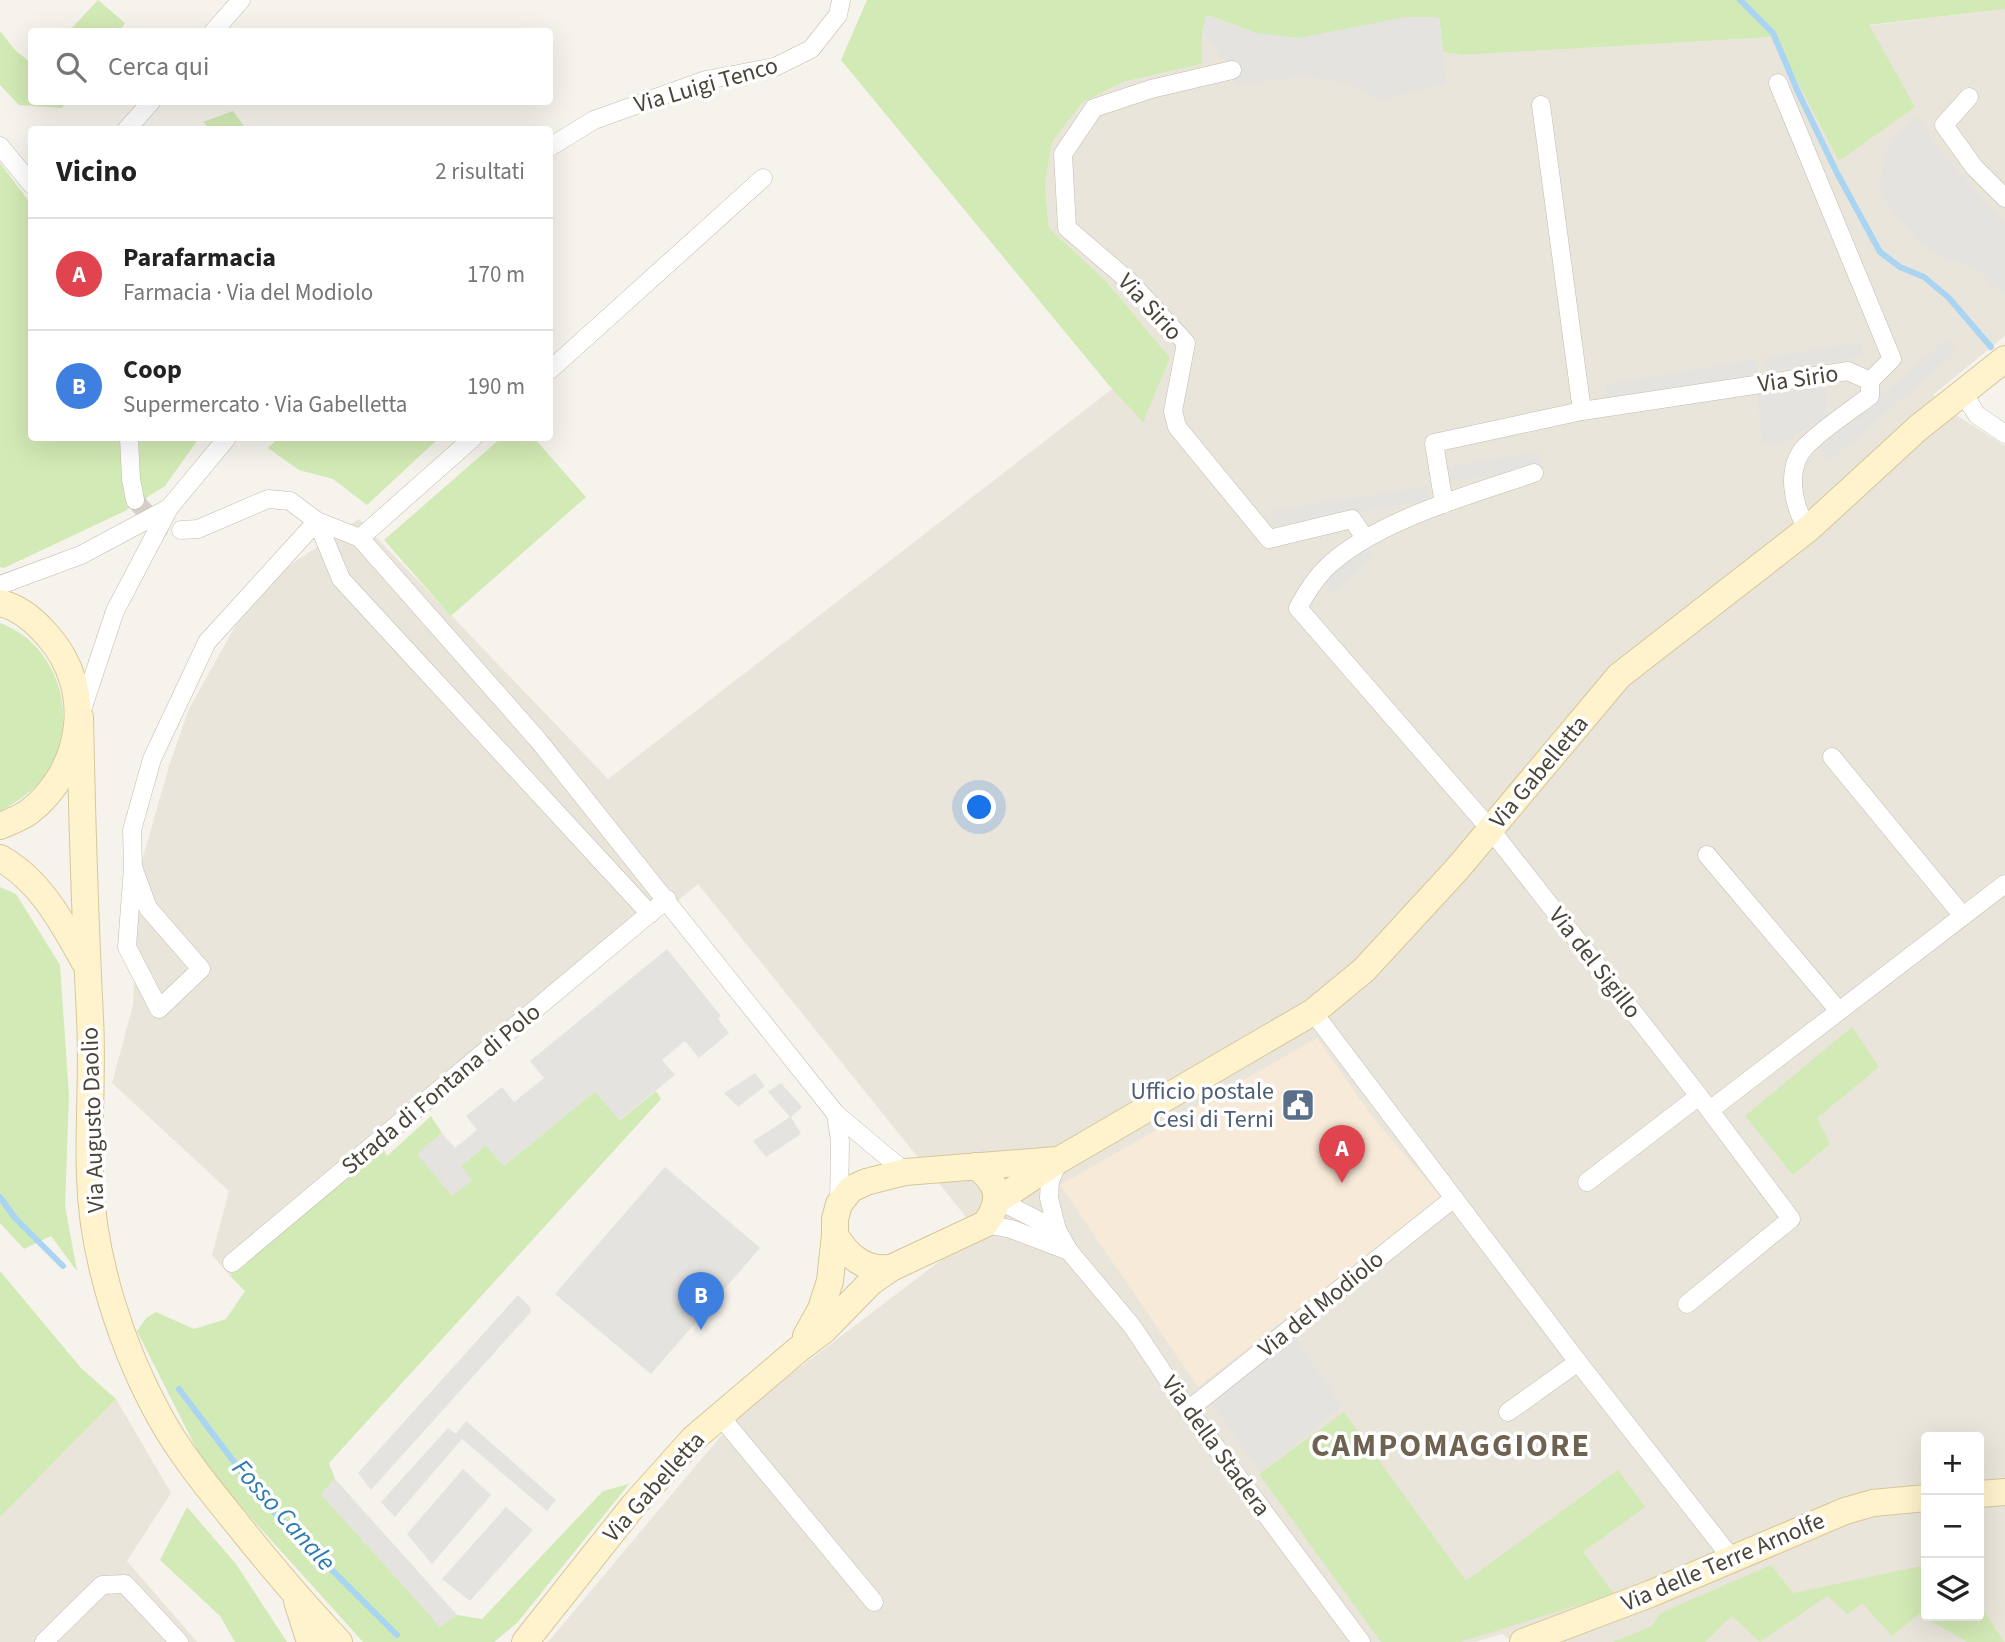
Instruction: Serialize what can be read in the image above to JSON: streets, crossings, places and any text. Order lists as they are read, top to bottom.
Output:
{
  "streets": {
    "street": [
      "Via Luigi Tenco",
      "Via Sirio",
      "Via Gabelletta",
      "Via del Sigillo",
      "Strada di Fontana di Polo",
      "Via Augusto Daolio",
      "Via del Modiolo",
      "Via della Stadera",
      "Via delle Terre Arnolfe"
    ]
  },
  "crossings": [
    ["Via Sirio", "Via Gabelletta"],
    ["Via Gabelletta", "Via del Sigillo"],
    ["Via Gabelletta", "Via della Stadera"],
    ["Via del Modiolo", "Via della Stadera"]
  ],
  "districts": ["CAMPOMAGGIORE"],
  "water": ["Fosso Canale"],
  "places": {
    "public building": ["Ufficio postale Cesi di Terni"]
  },
  "page": {
    "search": "Cerca qui",
    "heading": ["Vicino", "2 risultati"],
    "list": [
      {
        "mark": "A",
        "name": "Parafarmacia",
        "note": "Farmacia · Via del Modiolo",
        "value": "170 m"
      },
      {
        "mark": "B",
        "name": "Coop",
        "note": "Supermercato · Via Gabelletta",
        "value": "190 m"
      }
    ],
    "pins": ["A", "B"],
    "map_buttons": ["+", "−"]
  }
}
